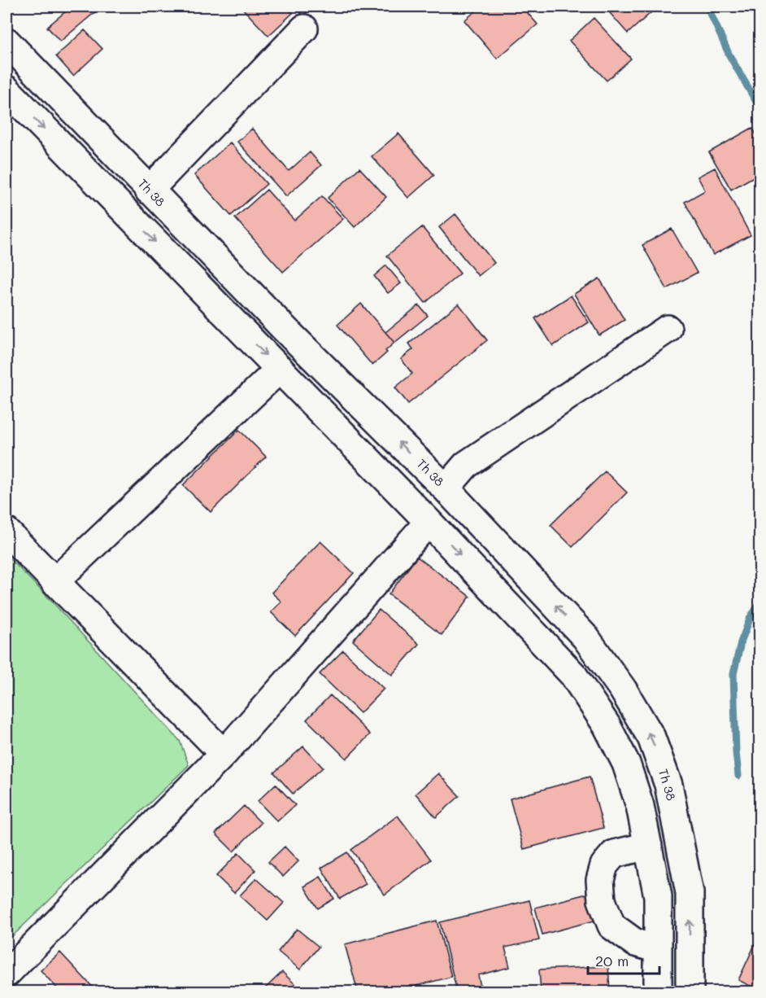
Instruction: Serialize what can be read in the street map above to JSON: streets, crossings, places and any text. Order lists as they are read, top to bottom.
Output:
{
  "streets": {
    "street": ["Th 38"]
  },
  "scale_bar": "20 m"
}
